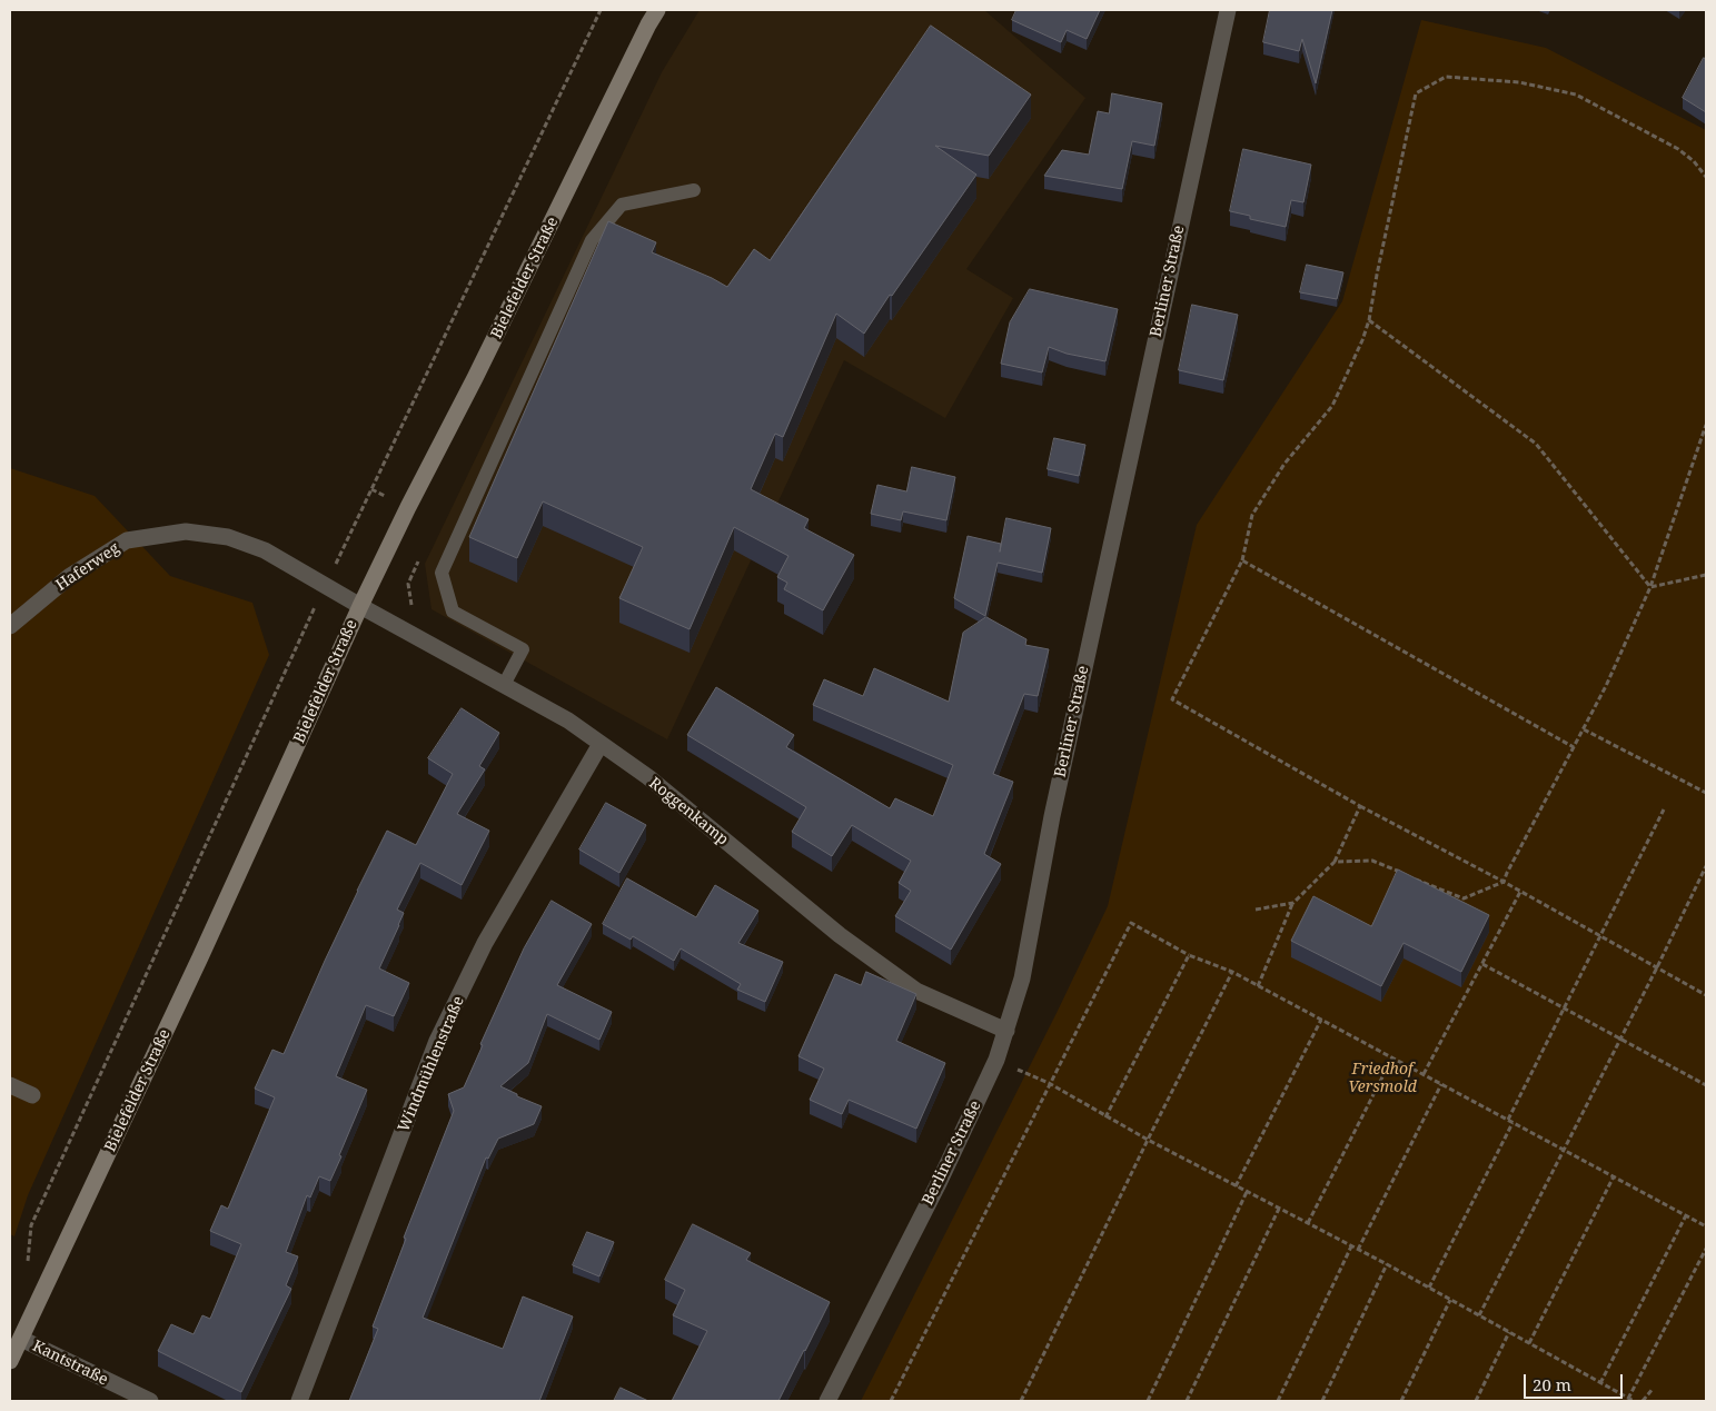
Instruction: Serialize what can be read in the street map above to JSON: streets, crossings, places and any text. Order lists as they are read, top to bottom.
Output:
{
  "streets": {
    "main road": ["Bielefelder Straße"],
    "street": [
      "Berliner Straße",
      "Haferweg",
      "Roggenkamp",
      "Windmühlenstraße",
      "Kantstraße"
    ]
  },
  "crossings": [
    ["Bielefelder Straße", "Haferweg"],
    ["Bielefelder Straße", "Roggenkamp"],
    ["Bielefelder Straße", "Kantstraße"],
    ["Berliner Straße", "Roggenkamp"],
    ["Haferweg", "Roggenkamp"],
    ["Roggenkamp", "Windmühlenstraße"]
  ],
  "parks": ["Friedhof Versmold"],
  "scale_bar": "20 m"
}
